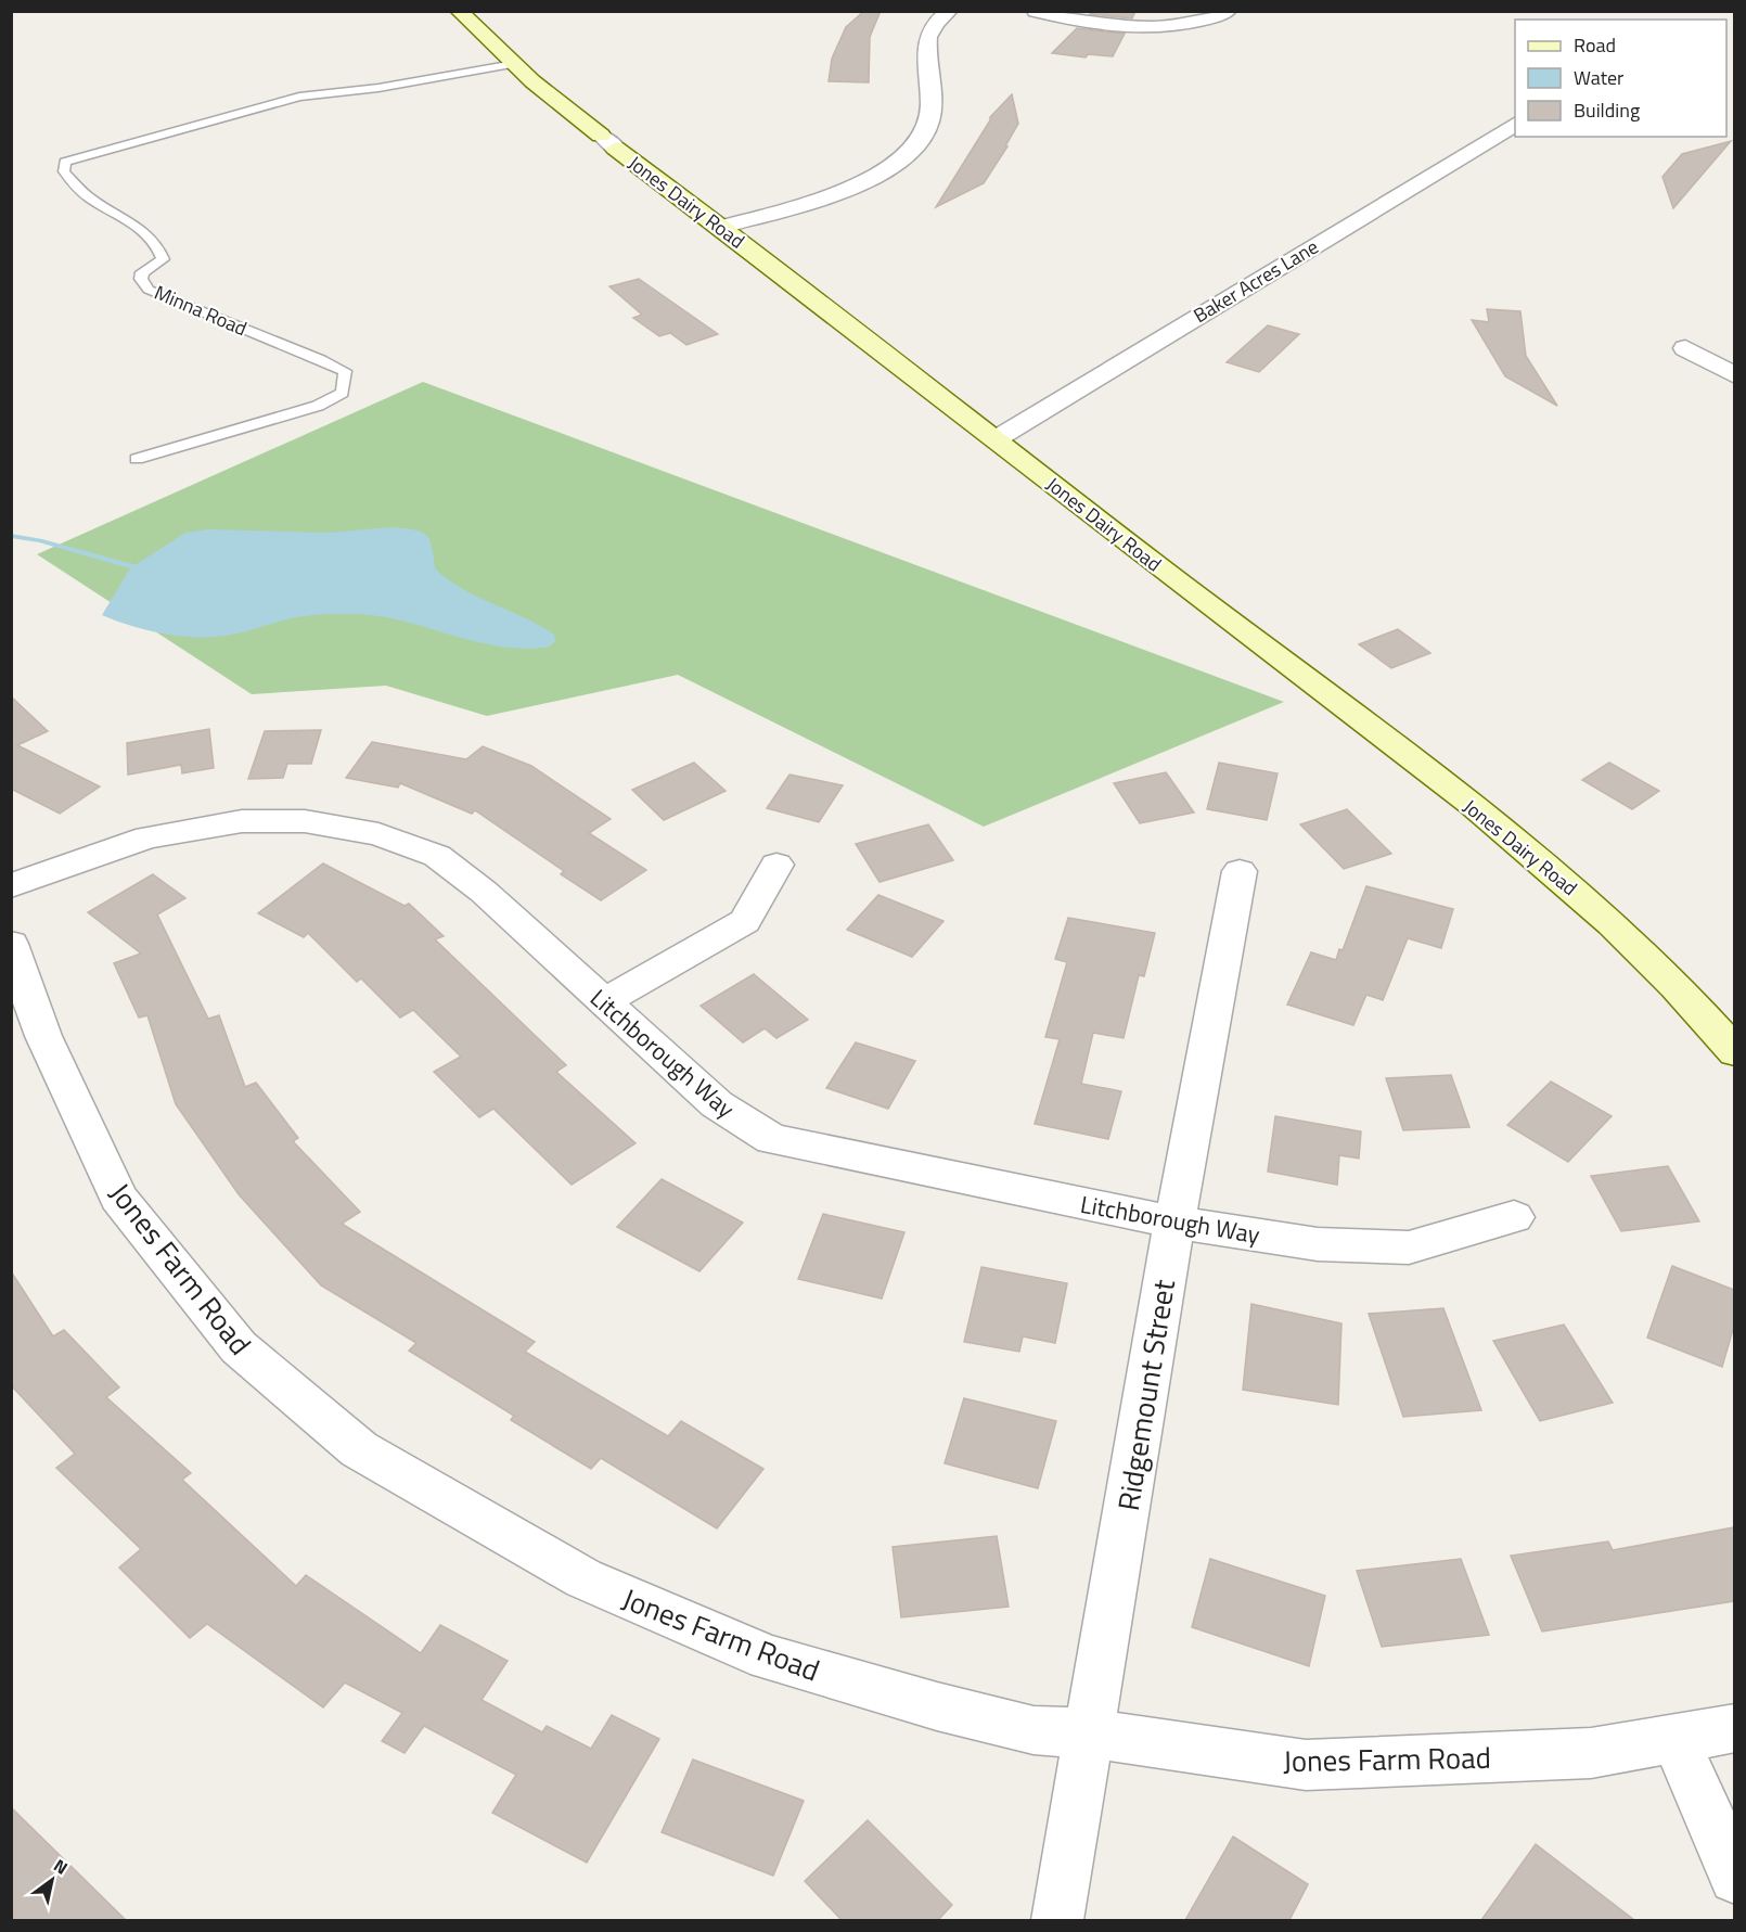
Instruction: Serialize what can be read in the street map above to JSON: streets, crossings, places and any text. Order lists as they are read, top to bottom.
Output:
{
  "streets": {
    "street": [
      "Jones Dairy Road",
      "Baker Acres Lane",
      "Litchborough Way",
      "Jones Farm Road",
      "Ridgemount Street"
    ],
    "lane": ["Minna Road"]
  },
  "crossings": [
    ["Jones Dairy Road", "Baker Acres Lane"],
    ["Jones Dairy Road", "Minna Road"],
    ["Litchborough Way", "Ridgemount Street"],
    ["Jones Farm Road", "Ridgemount Street"]
  ],
  "legend": ["Road", "Water", "Building"],
  "north": "top right"
}
